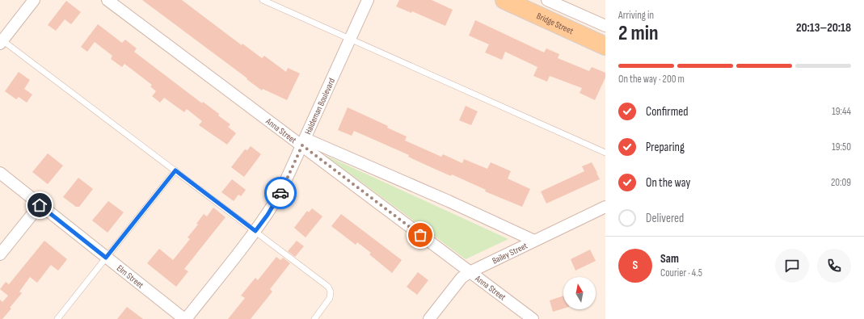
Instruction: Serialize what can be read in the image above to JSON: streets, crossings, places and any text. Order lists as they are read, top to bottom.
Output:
{
  "streets": {
    "main road": ["Bridge Street"],
    "street": [
      "Haldeman Boulevard",
      "Anna Street",
      "Bailey Street",
      "Elm Street"
    ]
  },
  "crossings": [
    ["Haldeman Boulevard", "Anna Street"],
    ["Haldeman Boulevard", "Elm Street"],
    ["Anna Street", "Bailey Street"]
  ],
  "north": "top",
  "page": {
    "heading": ["2 min", "Arriving in", "20:13–20:18"],
    "panel": ["Sam", "Courier · 4.5"],
    "bar": "On the way · 200 m",
    "list": [
      ["Confirmed", "19:44"],
      ["Preparing", "19:50"],
      ["On the way", "20:09"],
      "Delivered"
    ],
    "round": "S"
  }
}
